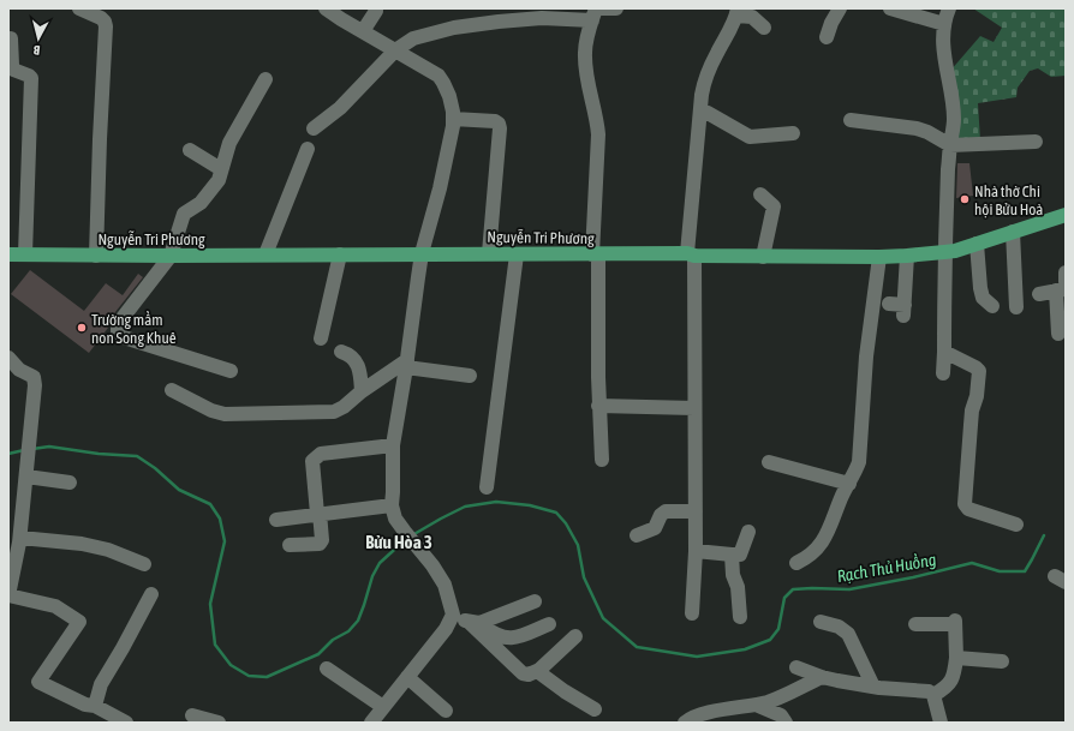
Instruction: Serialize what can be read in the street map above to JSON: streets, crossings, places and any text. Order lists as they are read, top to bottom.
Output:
{
  "streets": {
    "main road": ["Nguyễn Tri Phương"]
  },
  "districts": ["Bửu Hòa 3"],
  "water": ["Rạch Thủ Huồng"],
  "places": ["Nhà thờ Chi hội Bửu Hoà", "Trường mầm non Song Khuê"],
  "north": "bottom"
}
